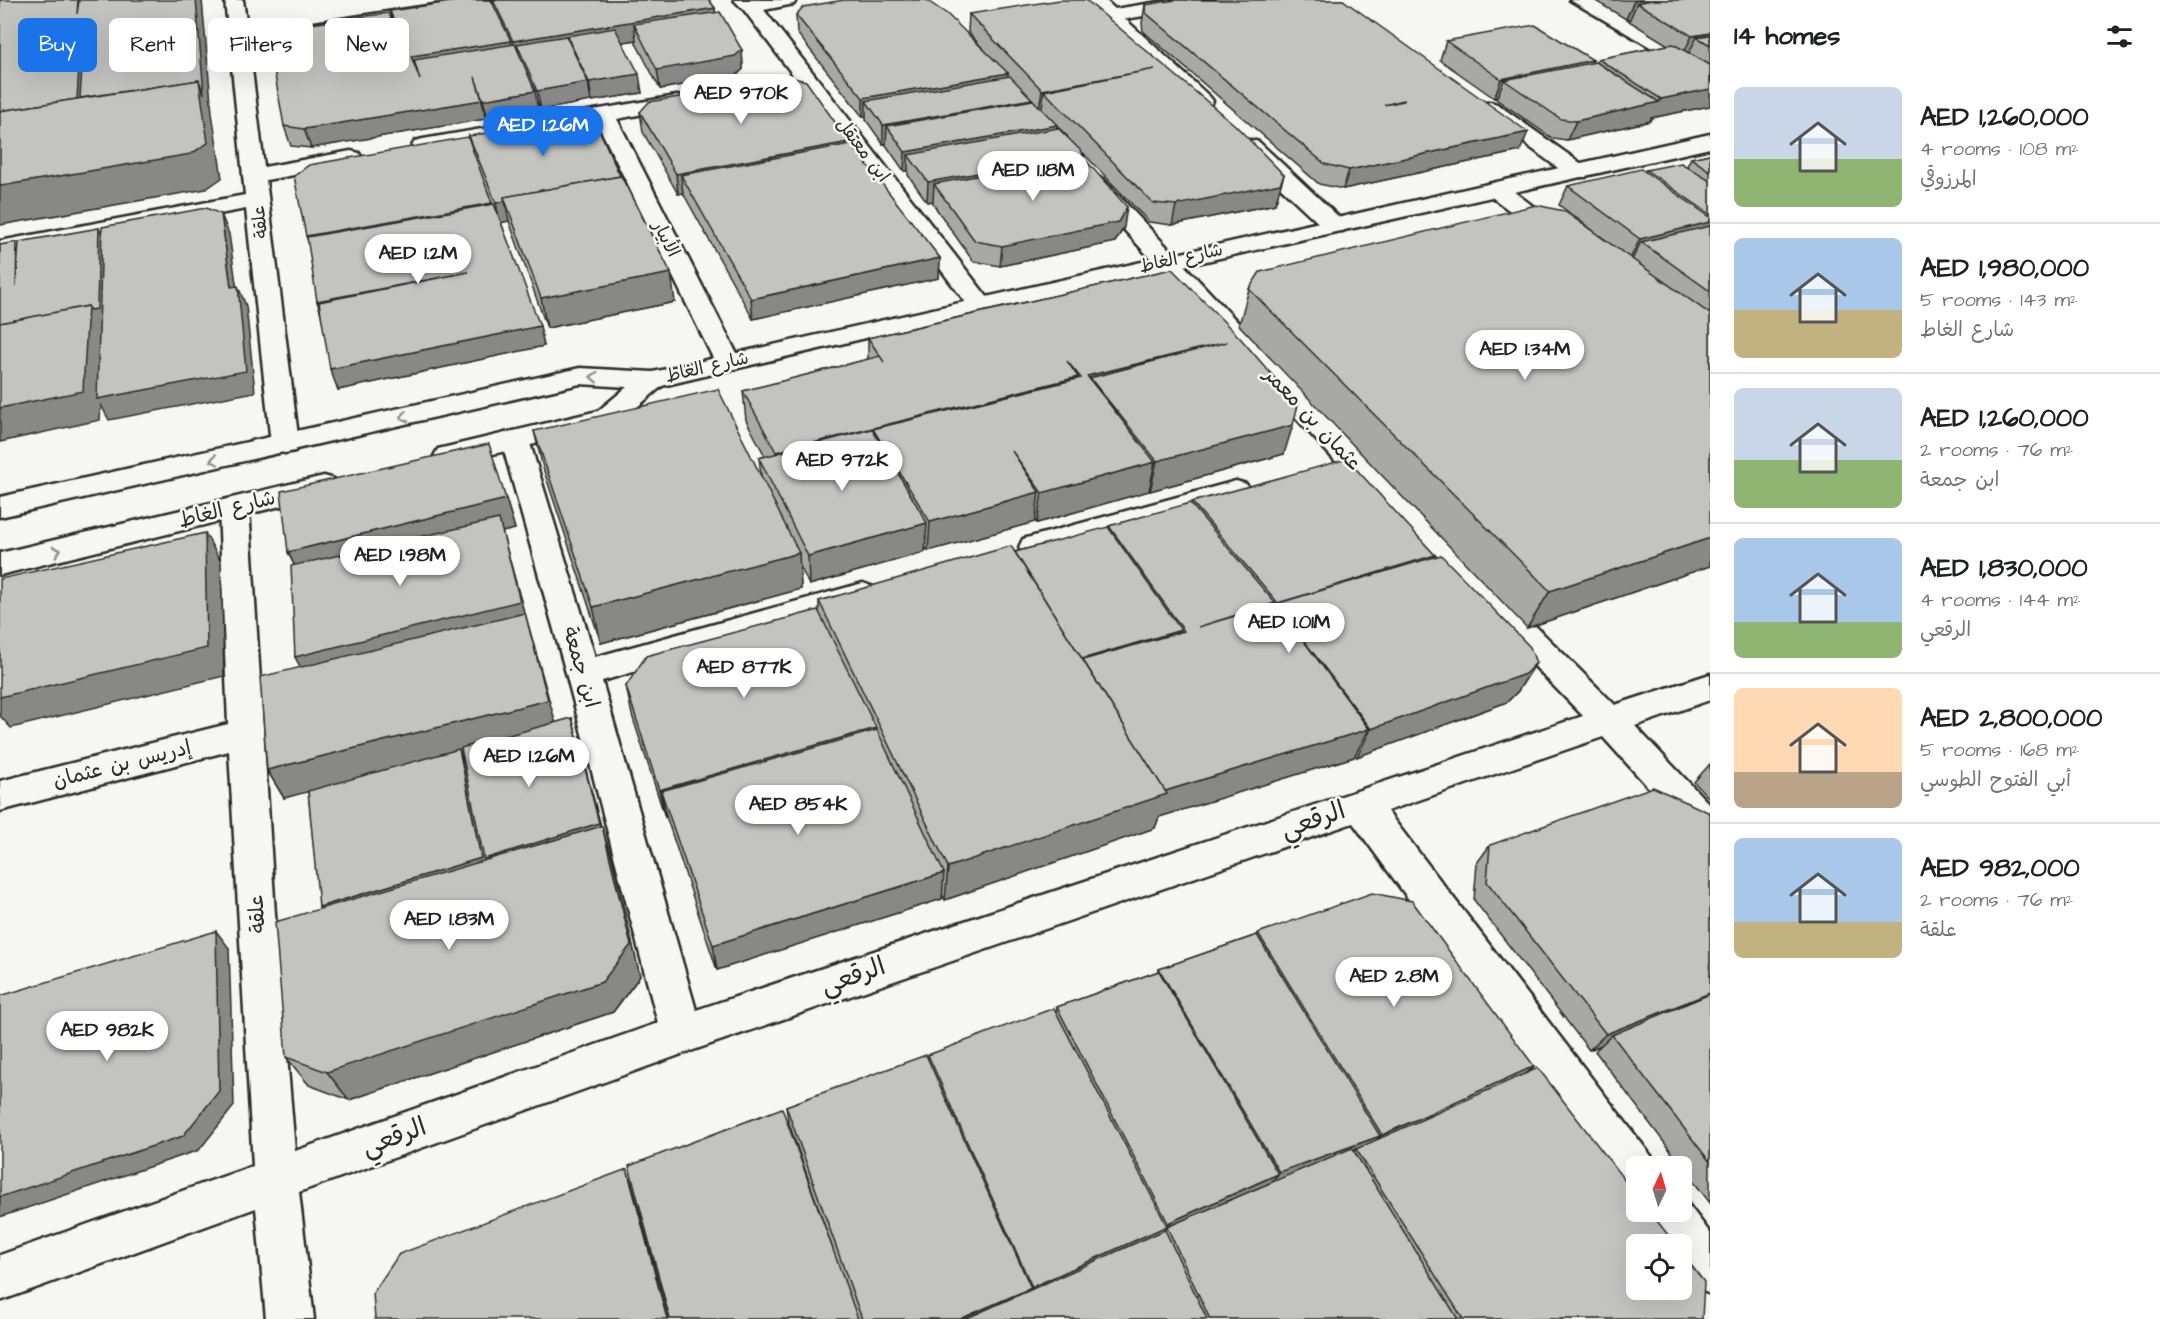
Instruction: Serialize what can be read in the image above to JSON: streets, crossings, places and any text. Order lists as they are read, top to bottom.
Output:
{
  "streets": {
    "street": [
      "ابن معتقل",
      "علقة",
      "الأبيار",
      "شارع الغاط",
      "عثمان بن معمر",
      "ابن جمعة",
      "إدريس بن عثمان",
      "الرقعي"
    ]
  },
  "crossings": [
    ["ابن معتقل", "شارع الغاط"],
    ["علقة", "شارع الغاط"],
    ["علقة", "إدريس بن عثمان"],
    ["علقة", "الرقعي"],
    ["الأبيار", "شارع الغاط"],
    ["شارع الغاط", "عثمان بن معمر"],
    ["شارع الغاط", "ابن جمعة"],
    ["عثمان بن معمر", "الرقعي"],
    ["ابن جمعة", "الرقعي"]
  ],
  "north": "top",
  "page": {
    "heading": "14 homes",
    "chip": [
      "Buy",
      "Rent",
      "Filters",
      "New"
    ],
    "list": [
      {
        "name": "AED 1,260,000",
        "note": "4 rooms · 108 m² · المرزوقي"
      },
      {
        "name": "AED 1,980,000",
        "note": "5 rooms · 143 m² · شارع الغاط"
      },
      {
        "name": "AED 1,260,000",
        "note": "2 rooms · 76 m² · ابن جمعة"
      },
      {
        "name": "AED 1,830,000",
        "note": "4 rooms · 144 m² · الرقعي"
      },
      {
        "name": "AED 2,800,000",
        "note": "5 rooms · 168 m² · أبي الفتوح الطوسي"
      },
      {
        "name": "AED 982,000",
        "note": "2 rooms · 76 m² · علقة"
      }
    ],
    "price": [
      "AED 970K",
      "AED 1.26M",
      "AED 1.18M",
      "AED 1.2M",
      "AED 1.34M",
      "AED 972K",
      "AED 1.98M",
      "AED 1.01M",
      "AED 877K",
      "AED 1.26M",
      "AED 854K",
      "AED 1.83M",
      "AED 2.8M",
      "AED 982K"
    ]
  }
}
